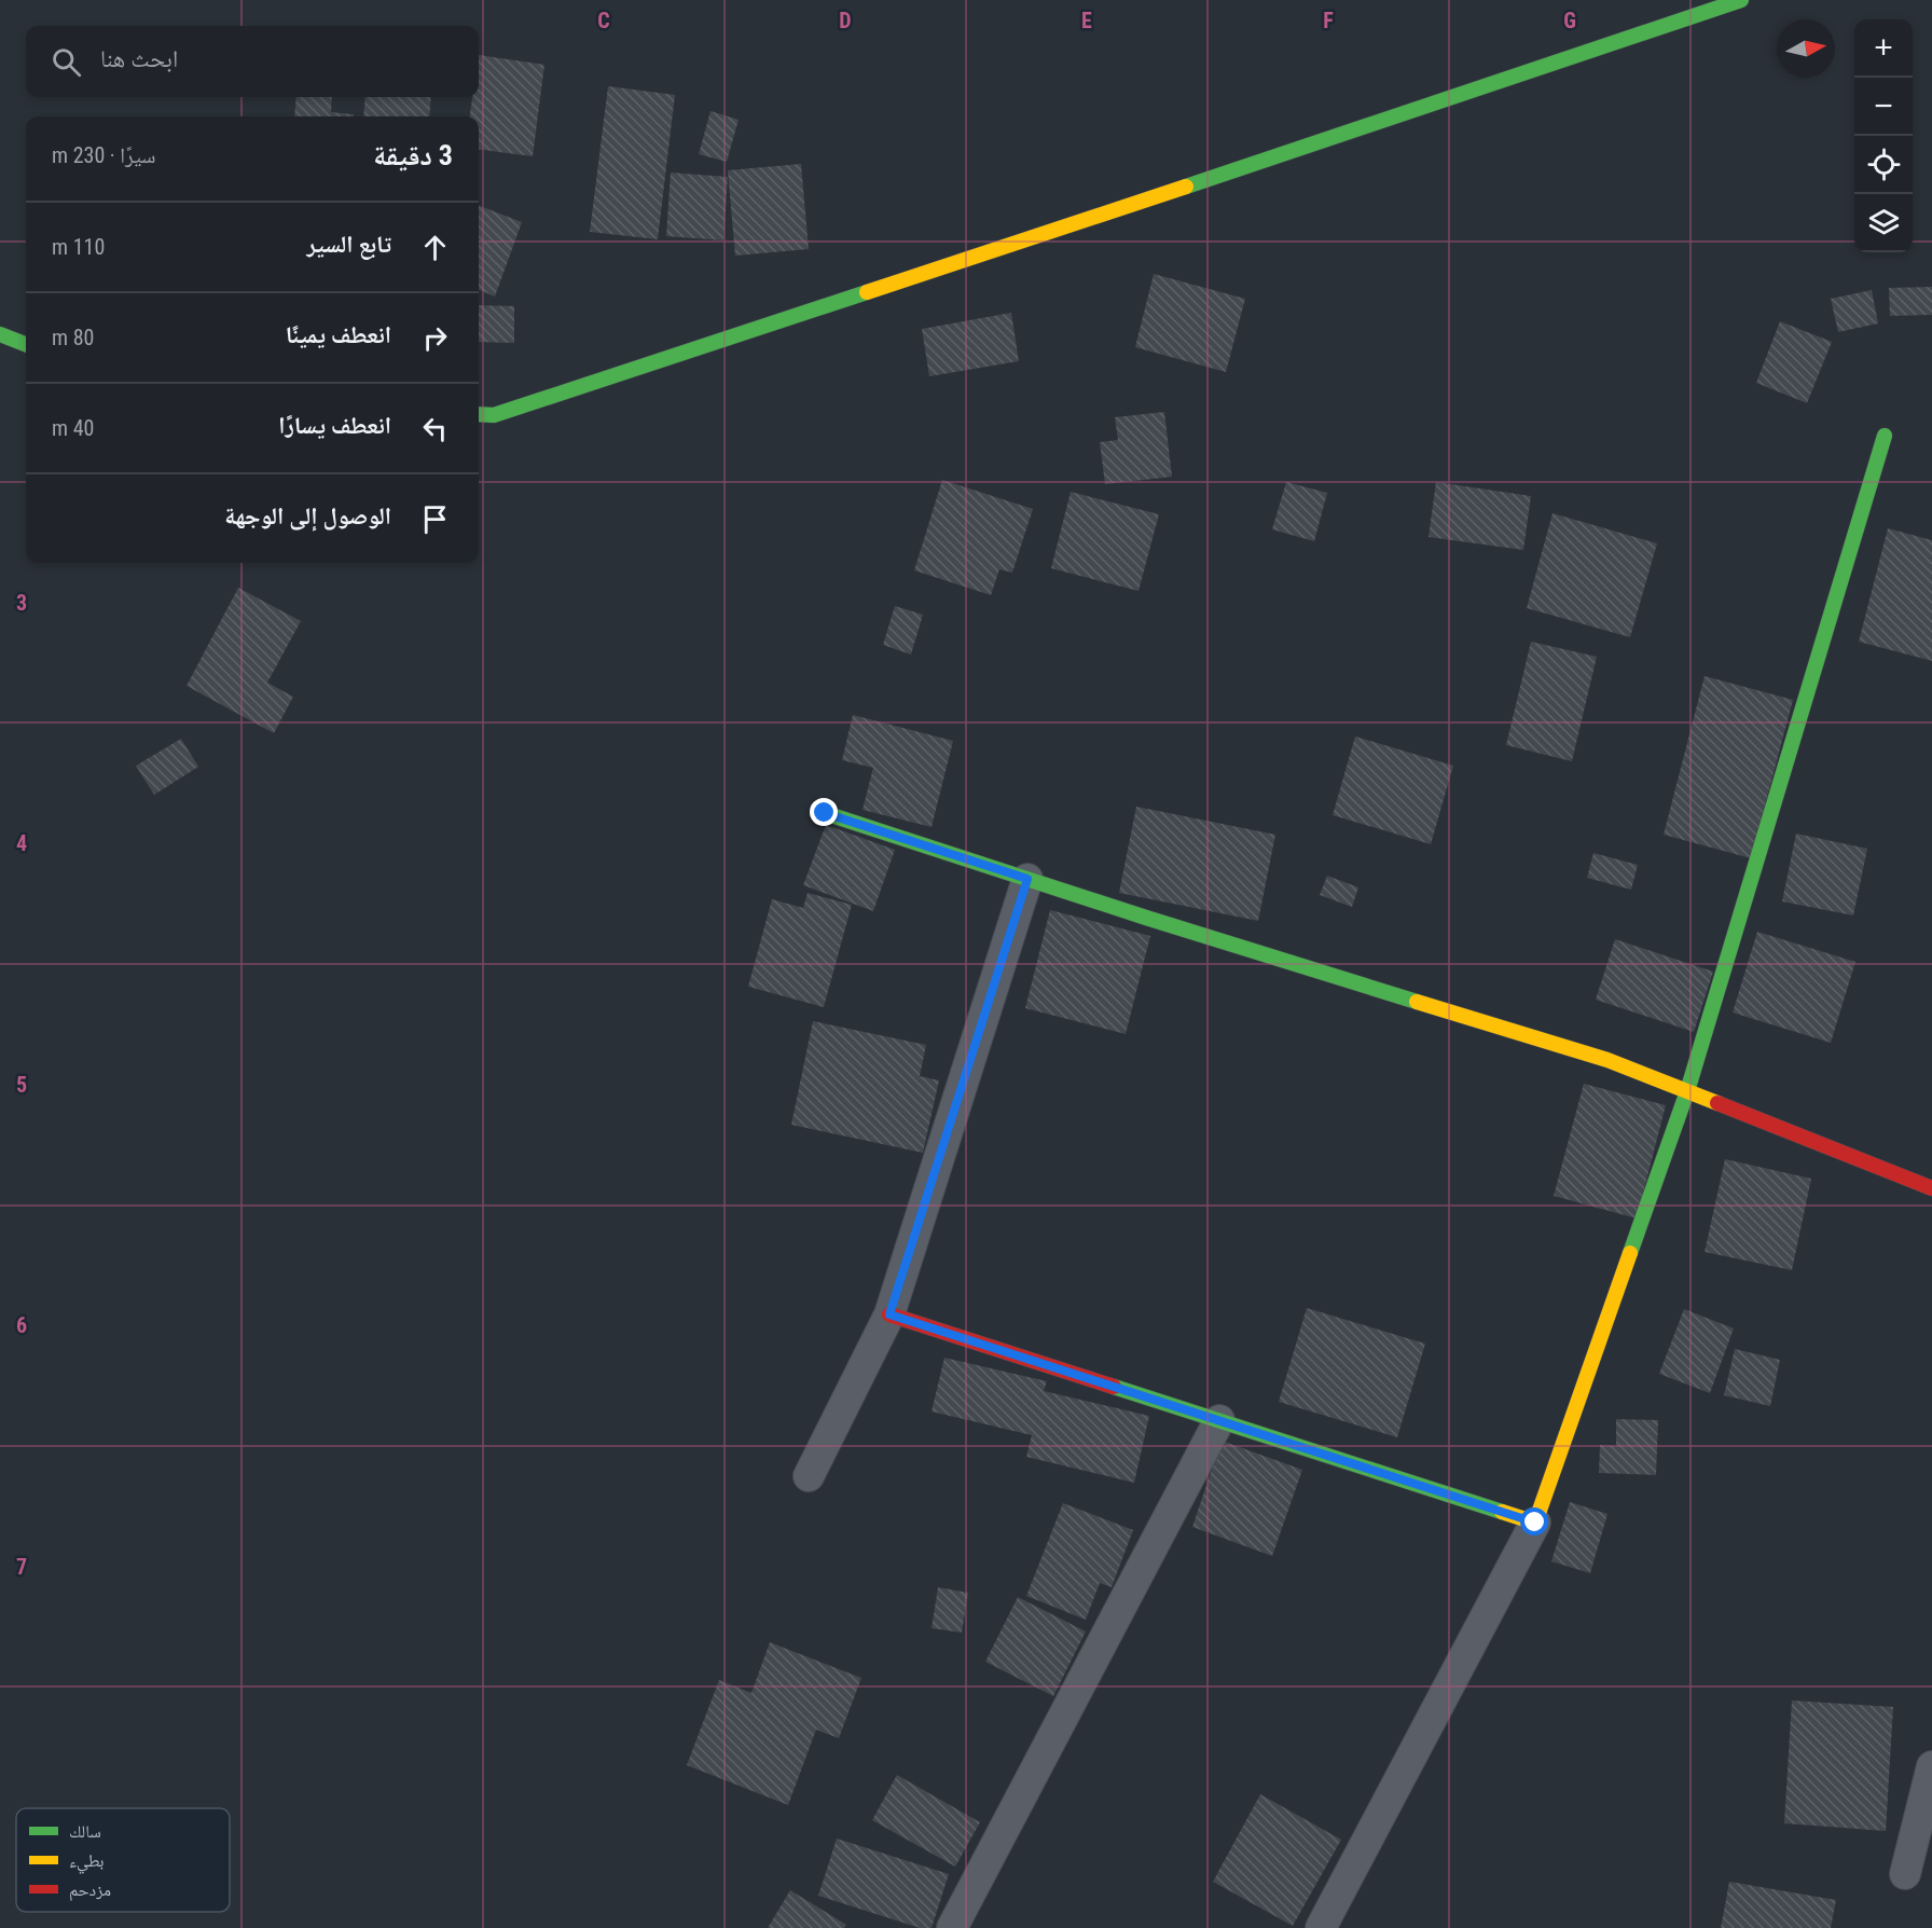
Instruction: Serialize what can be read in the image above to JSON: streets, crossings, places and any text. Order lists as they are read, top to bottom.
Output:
{
  "legend": ["سالك", "بطيء", "مزدحم"],
  "north": "right",
  "page": {
    "map_buttons": ["+", "−"],
    "search": "ابحث هنا",
    "heading": ["3 دقيقة", "سيرًا · 230 m"],
    "list": [
      ["تابع السير", "110 m"],
      ["انعطف يمينًا", "80 m"],
      ["انعطف يسارًا", "40 m"],
      "الوصول إلى الوجهة"
    ]
  },
  "grid": {
    "columns": [
      "C",
      "D",
      "E",
      "F",
      "G"
    ],
    "rows": [
      "3",
      "4",
      "5",
      "6",
      "7"
    ]
  }
}
